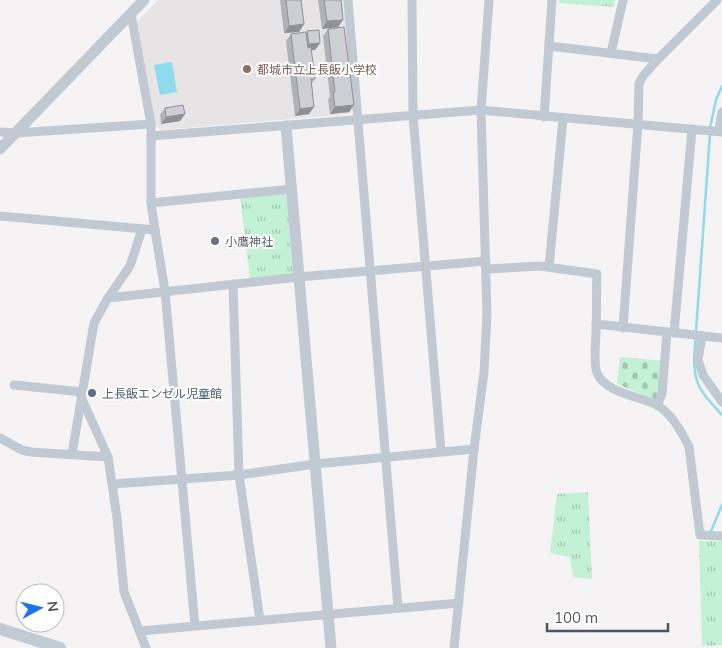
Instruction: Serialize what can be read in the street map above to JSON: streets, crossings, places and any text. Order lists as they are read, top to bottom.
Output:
{
  "places": ["都城市立上長飯小学校", "小鷹神社", "上長飯エンゼル児童館"],
  "scale_bar": "100 m",
  "north": "right"
}
